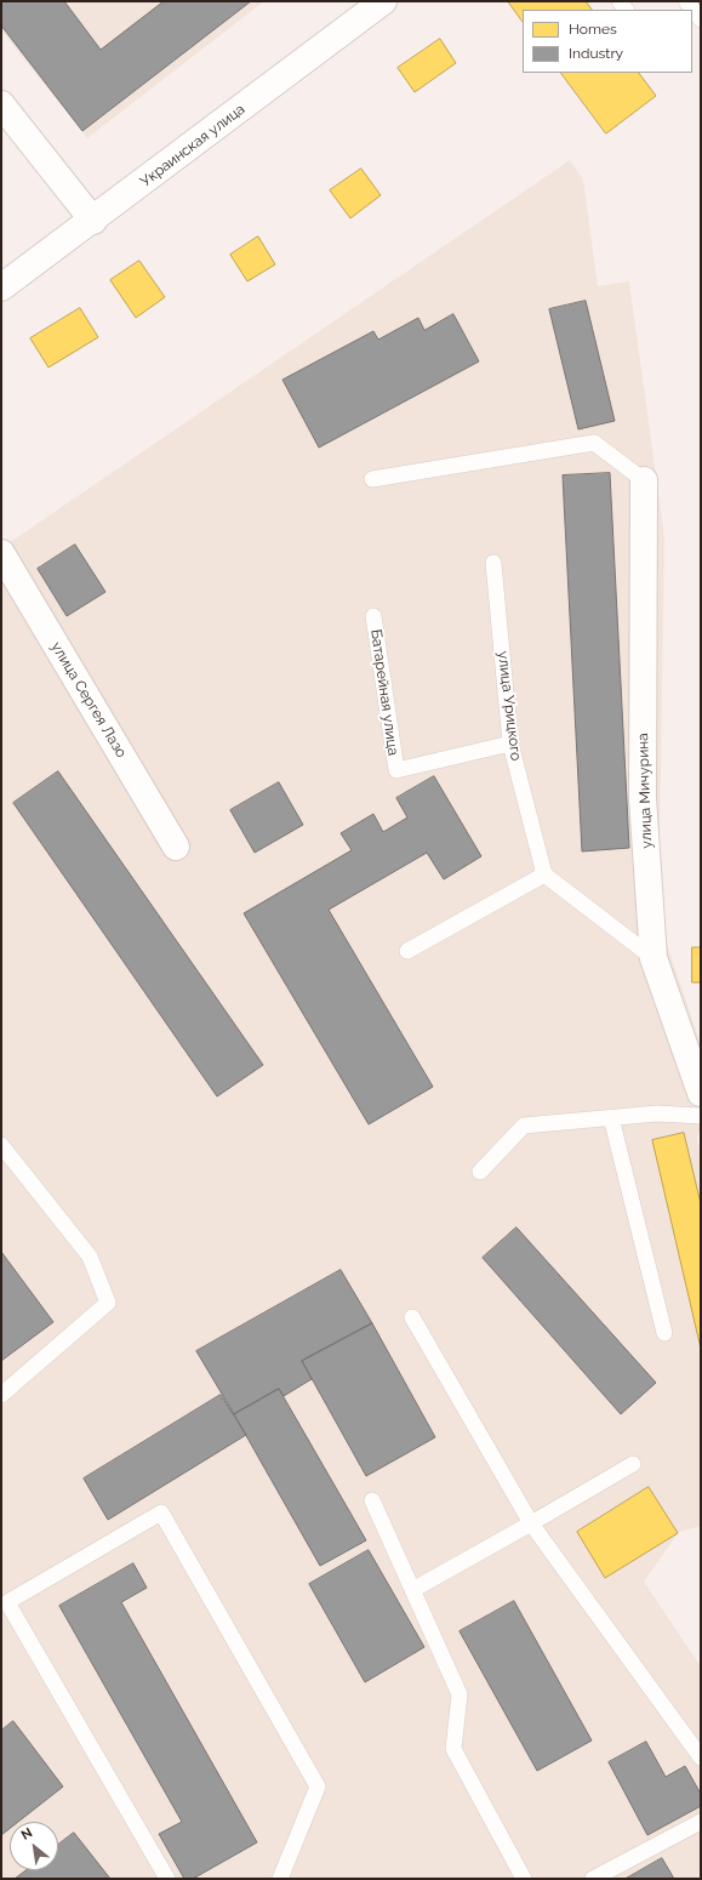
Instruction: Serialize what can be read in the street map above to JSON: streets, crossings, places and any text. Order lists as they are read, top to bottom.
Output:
{
  "streets": {
    "street": ["Украинская улица", "улица Сергея Лазо", "улица Мичурина"],
    "lane": ["Батарейная улица", "улица Урицкого"]
  },
  "crossings": [
    ["Батарейная улица", "улица Урицкого"]
  ],
  "legend": ["Homes", "Industry"],
  "north": "top left"
}
